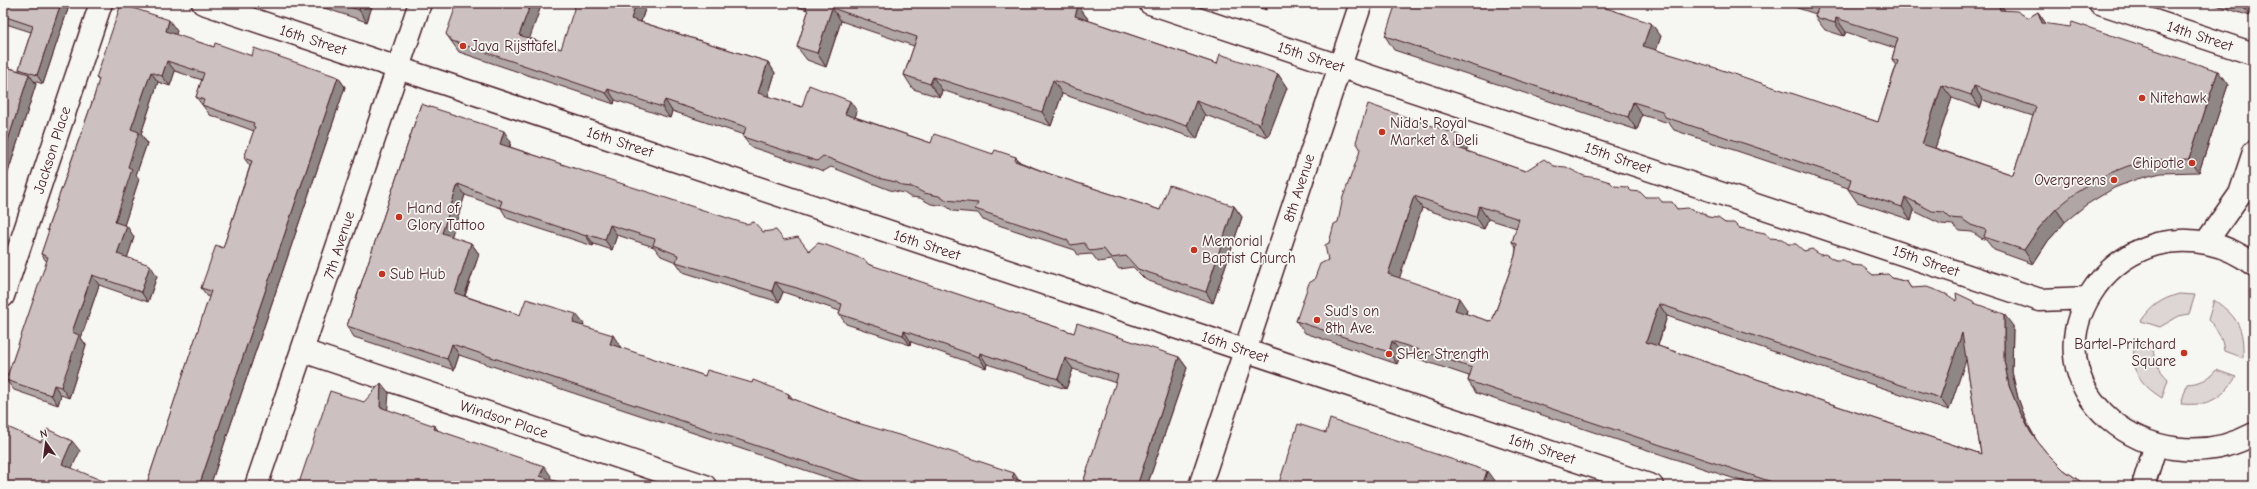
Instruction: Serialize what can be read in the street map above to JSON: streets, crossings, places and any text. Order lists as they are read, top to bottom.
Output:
{
  "streets": {
    "street": [
      "14th Street",
      "16th Street",
      "15th Street",
      "Jackson Place",
      "8th Avenue",
      "7th Avenue",
      "Windsor Place"
    ]
  },
  "crossings": [
    ["16th Street", "8th Avenue"],
    ["16th Street", "7th Avenue"],
    ["15th Street", "8th Avenue"],
    ["7th Avenue", "Windsor Place"]
  ],
  "places": [
    "Java Rijsttafel",
    "Nitehawk",
    "Nida's Royal Market & Deli",
    "Chipotle",
    "Overgreens",
    "Hand of Glory Tattoo",
    "Memorial Baptist Church",
    "Sub Hub",
    "Sud's on 8th Ave.",
    "Bartel-Pritchard Square",
    "SHer Strength"
  ],
  "north": "top"
}
